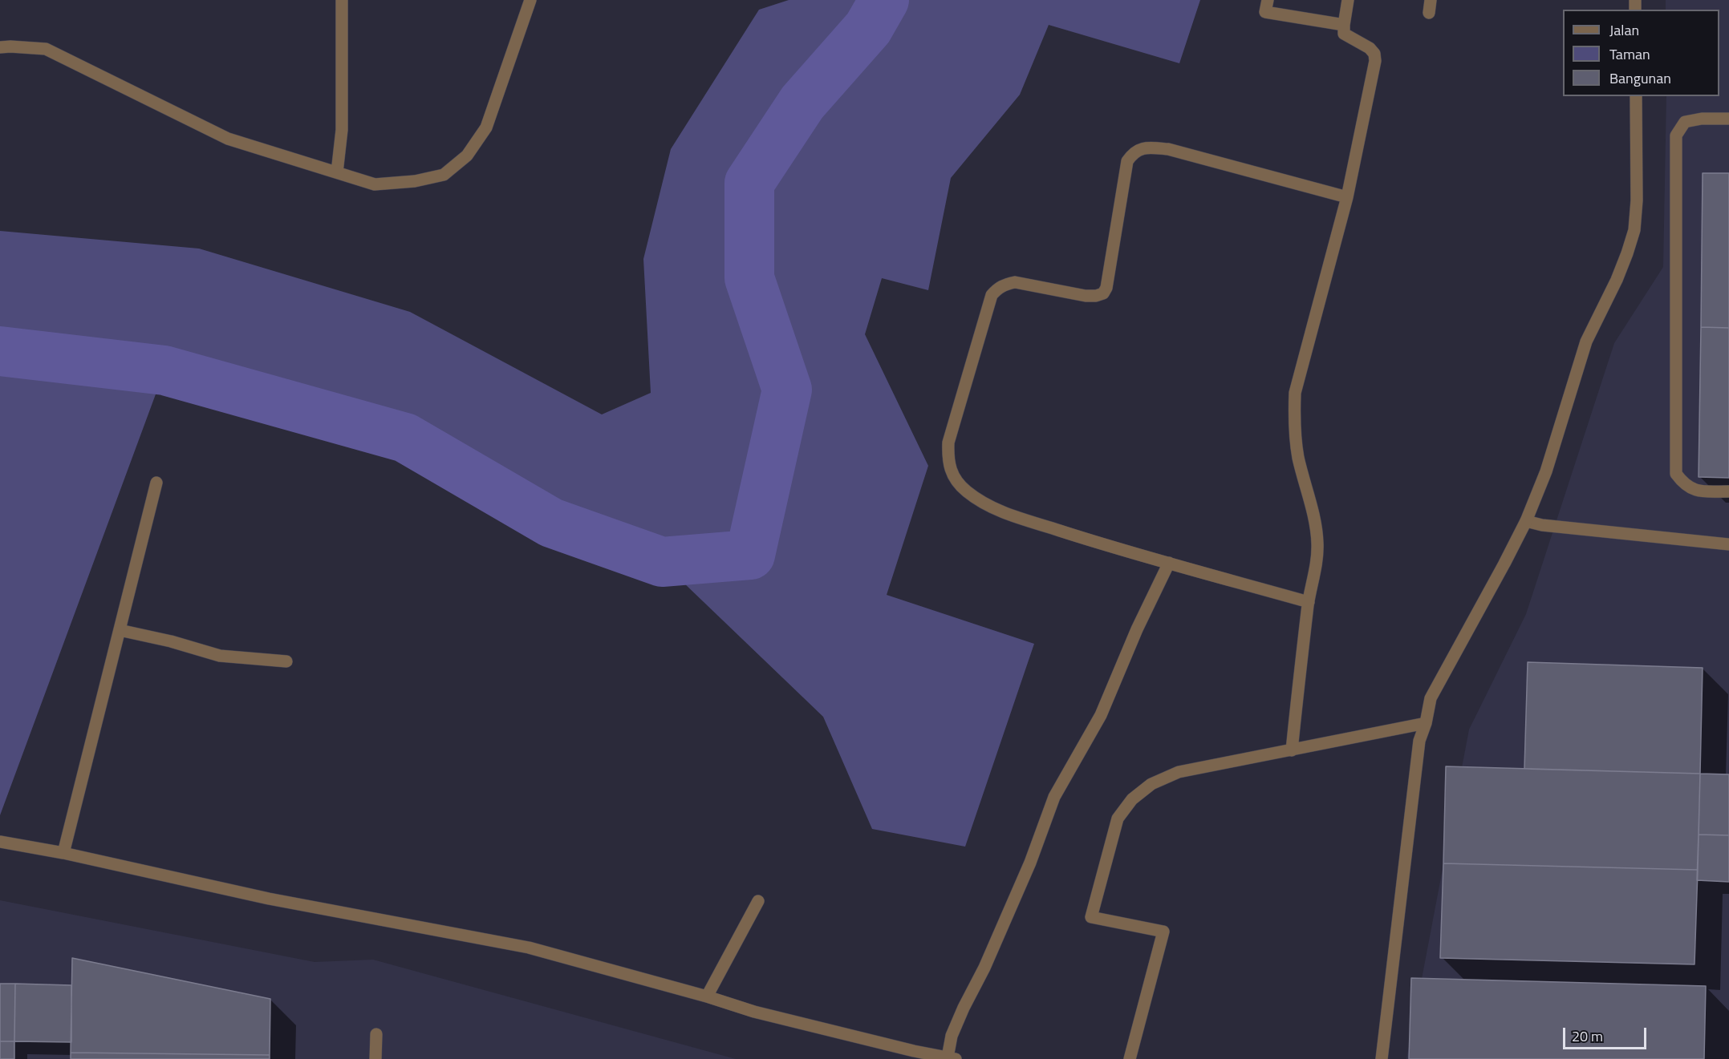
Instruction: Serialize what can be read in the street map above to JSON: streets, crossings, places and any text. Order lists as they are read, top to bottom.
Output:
{
  "legend": ["Jalan", "Taman", "Bangunan"],
  "scale_bar": "20 m"
}
